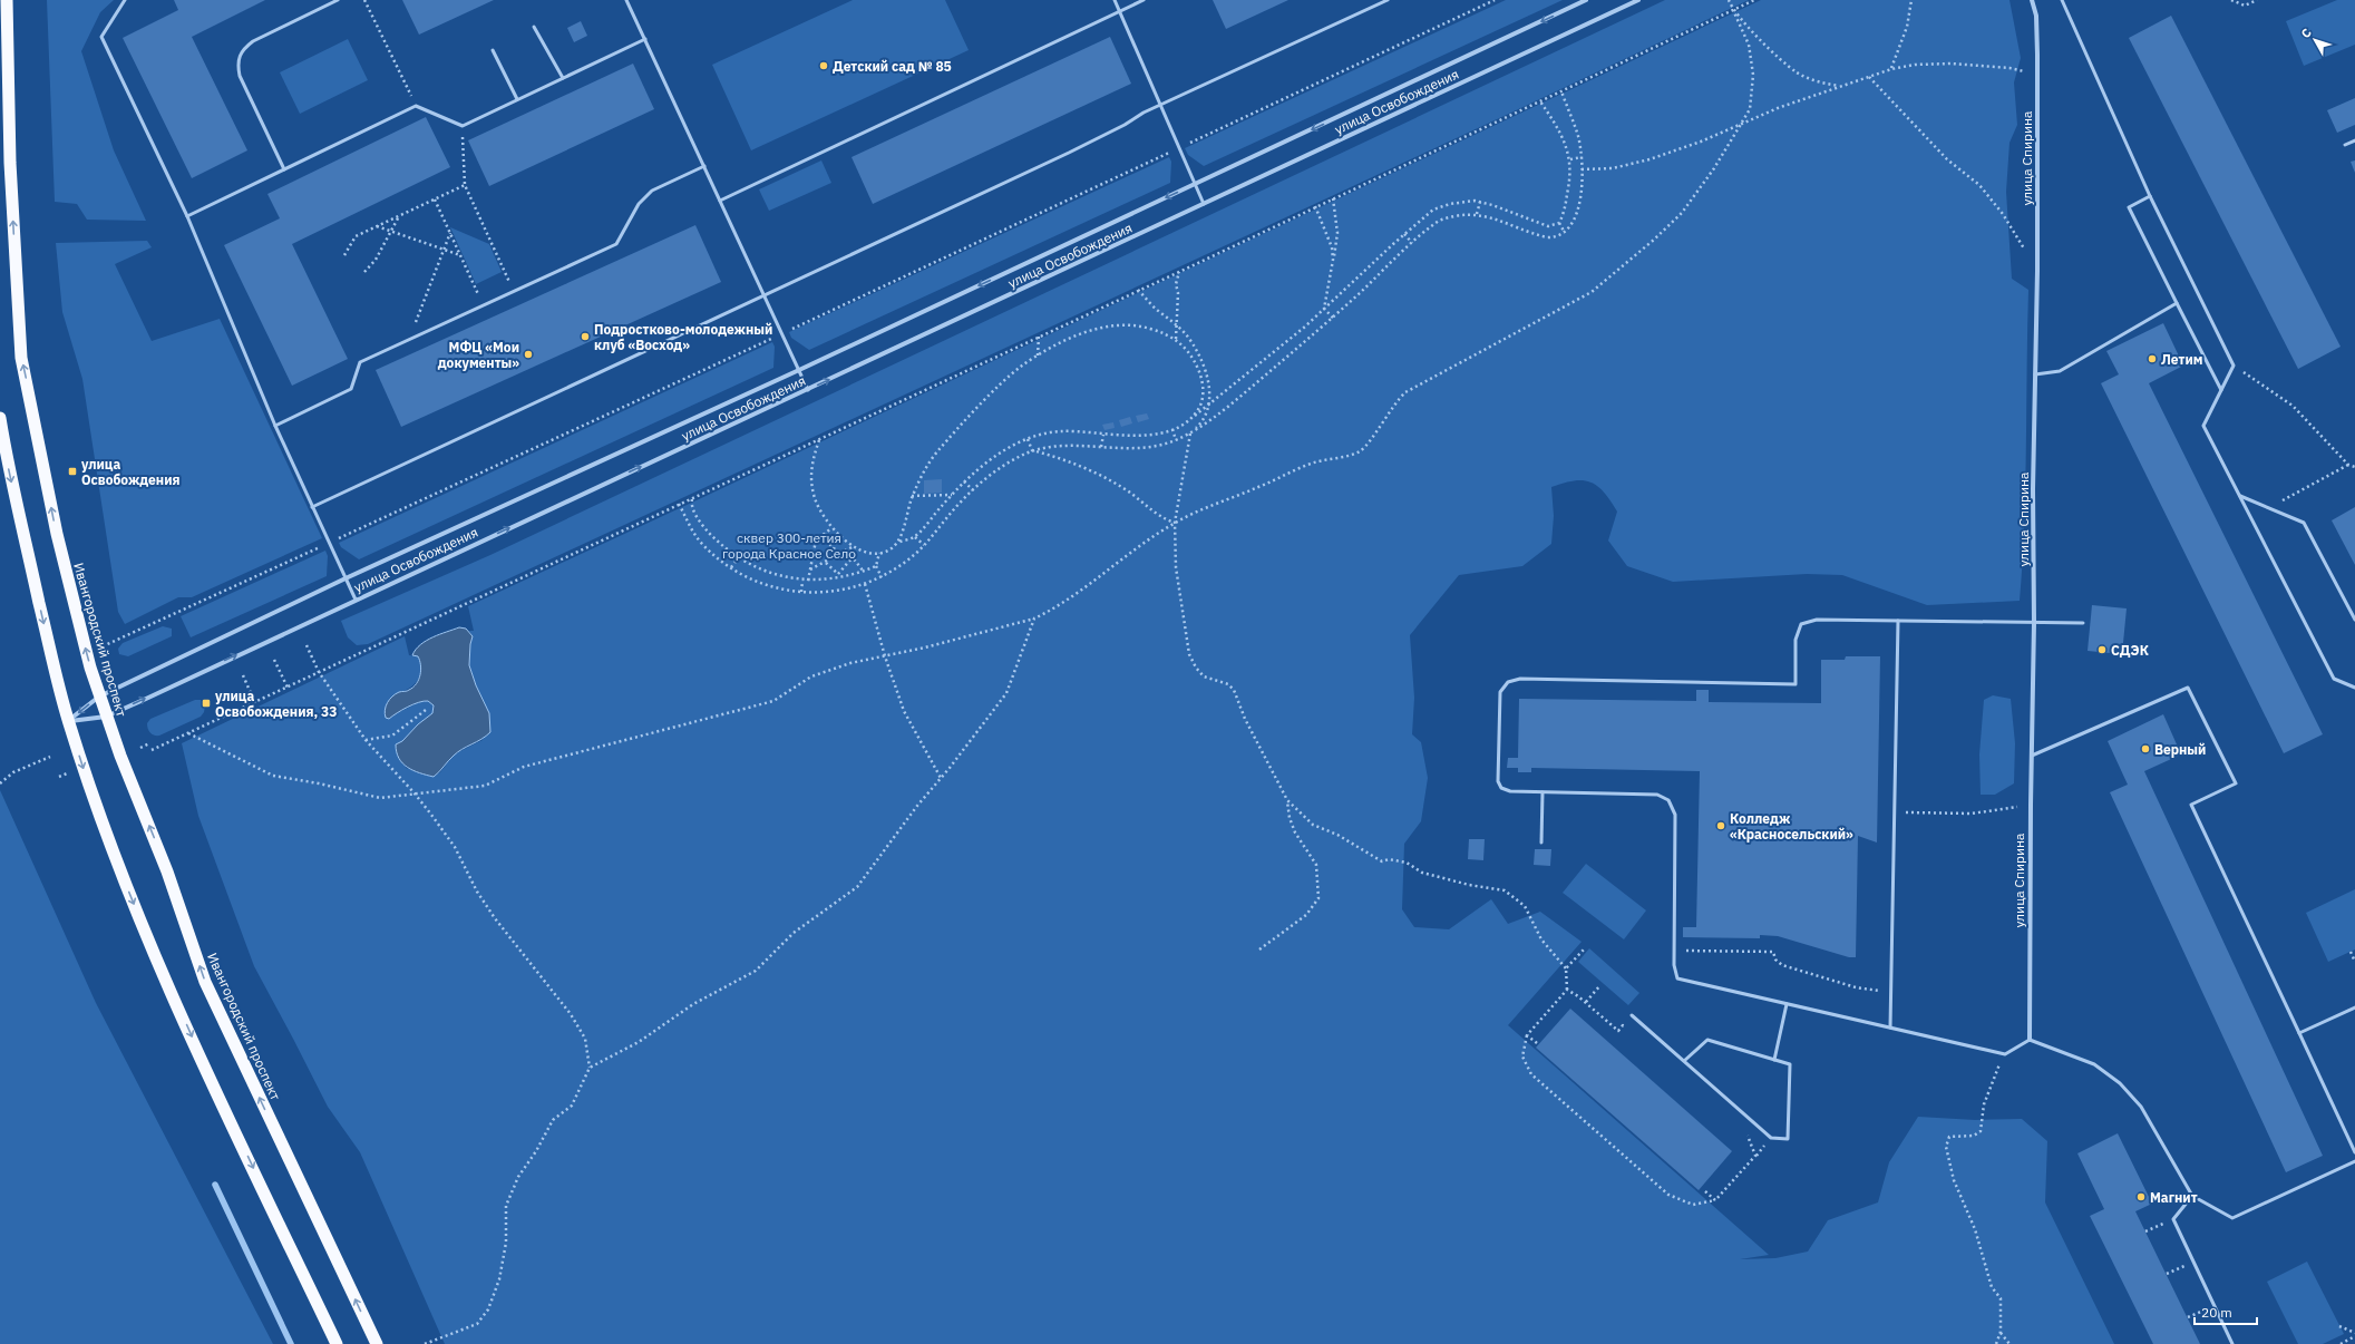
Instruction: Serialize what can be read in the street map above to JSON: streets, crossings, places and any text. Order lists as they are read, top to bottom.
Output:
{
  "streets": {
    "highway": ["Ивангородский проспект"],
    "street": ["улица Освобождения", "улица Спирина"]
  },
  "crossings": [
    ["улица Освобождения", "Ивангородский проспект"]
  ],
  "parks": ["сквер 300-летия города Красное Село"],
  "places": {
    "other": [
      "Детский сад № 85",
      "Подростково-молодежный клуб «Восход»",
      "МФЦ «Мои документы»",
      "Летим",
      "СДЭК",
      "Верный",
      "Колледж «Красносельский»",
      "Магнит"
    ],
    "transit": ["улица Освобождения", "улица Освобождения, 33"]
  },
  "scale_bar": "20 m",
  "north": "top left"
}
